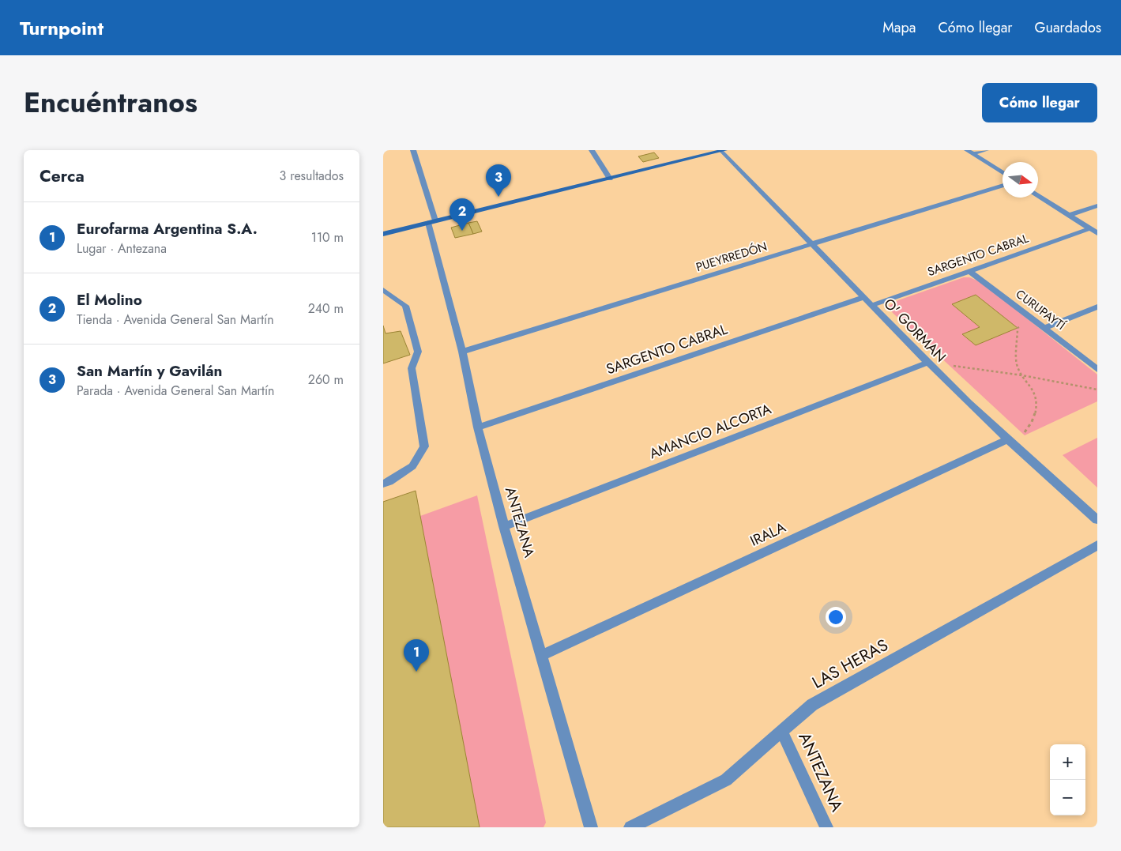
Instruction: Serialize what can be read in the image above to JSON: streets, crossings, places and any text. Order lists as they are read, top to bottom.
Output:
{
  "streets": {
    "street": [
      "SARGENTO CABRAL",
      "PUEYRREDÓN",
      "CURUPAYTÍ",
      "O' GORMAN",
      "AMANCIO ALCORTA",
      "ANTEZANA",
      "IRALA",
      "LAS HERAS"
    ]
  },
  "crossings": [
    ["SARGENTO CABRAL", "CURUPAYTÍ"],
    ["SARGENTO CABRAL", "O' GORMAN"],
    ["SARGENTO CABRAL", "ANTEZANA"],
    ["PUEYRREDÓN", "O' GORMAN"],
    ["PUEYRREDÓN", "ANTEZANA"],
    ["O' GORMAN", "AMANCIO ALCORTA"],
    ["O' GORMAN", "IRALA"],
    ["AMANCIO ALCORTA", "ANTEZANA"],
    ["ANTEZANA", "IRALA"],
    ["ANTEZANA", "LAS HERAS"]
  ],
  "north": "right",
  "page": {
    "header": "Turnpoint",
    "nav": ["Mapa", "Cómo llegar", "Guardados"],
    "title": "Encuéntranos",
    "buttons": "Cómo llegar",
    "heading": ["Cerca", "3 resultados"],
    "pins": ["3", "2", "1"],
    "list": [
      {
        "mark": "1",
        "name": "Eurofarma Argentina S.A.",
        "note": "Lugar · Antezana",
        "value": "110 m"
      },
      {
        "mark": "2",
        "name": "El Molino",
        "note": "Tienda · Avenida General San Martín",
        "value": "240 m"
      },
      {
        "mark": "3",
        "name": "San Martín y Gavilán",
        "note": "Parada · Avenida General San Martín",
        "value": "260 m"
      }
    ],
    "map_buttons": ["+", "−"]
  }
}
